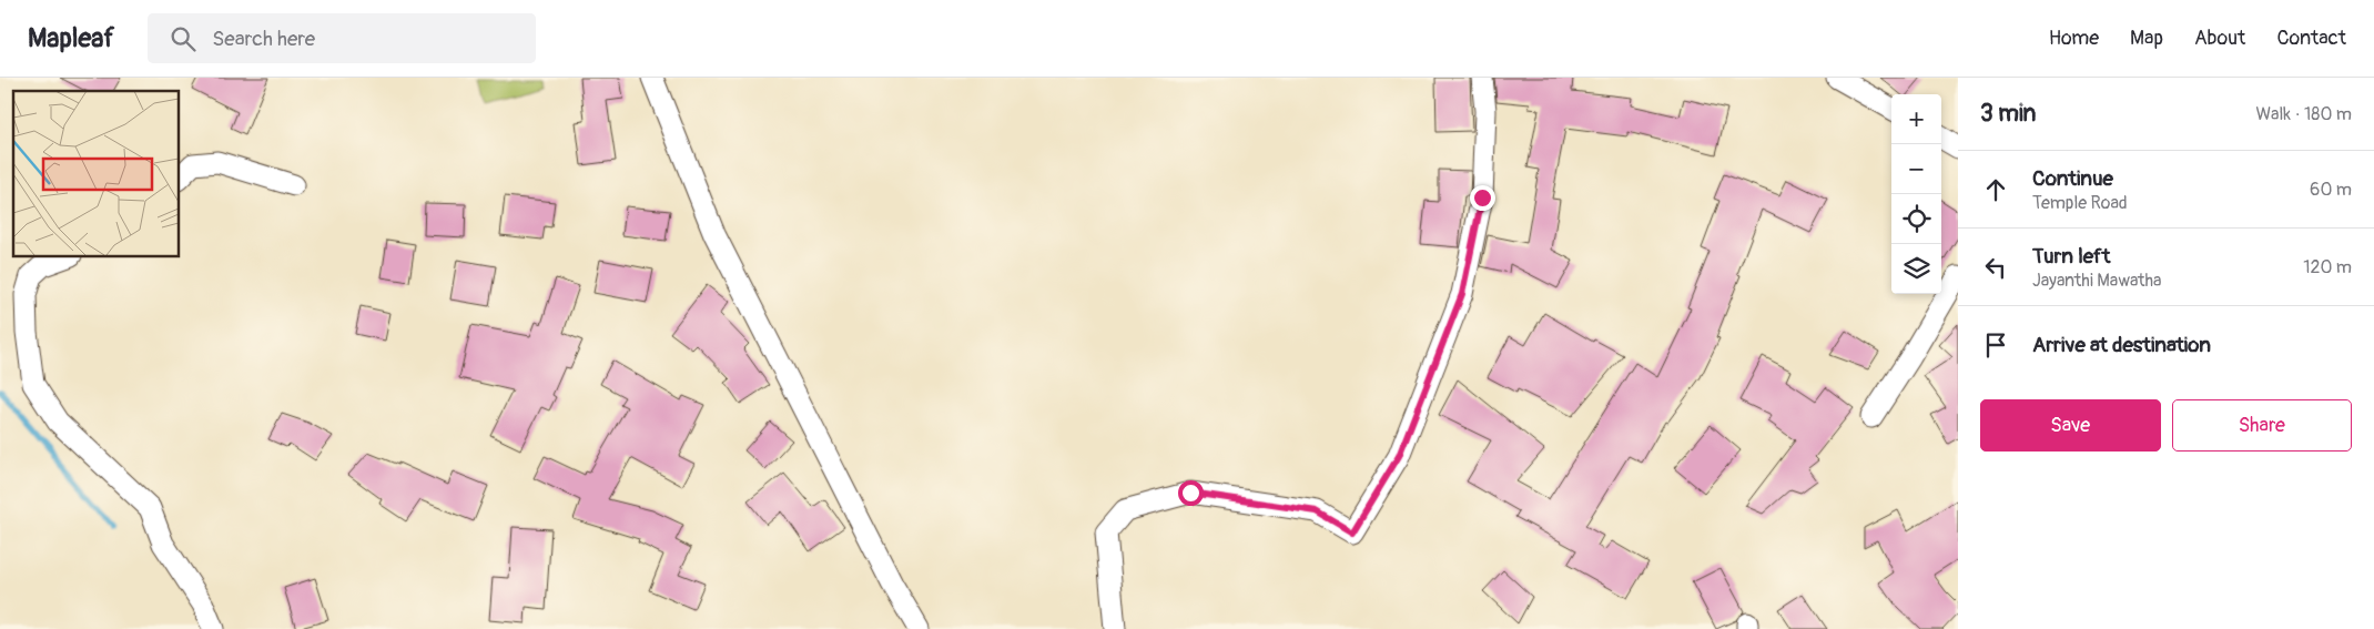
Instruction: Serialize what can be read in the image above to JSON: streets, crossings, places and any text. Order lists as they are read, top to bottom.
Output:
{
  "page": {
    "header": "Mapleaf",
    "search": "Search here",
    "nav": [
      "Home",
      "Map",
      "About",
      "Contact"
    ],
    "heading": ["3 min", "Walk · 180 m"],
    "map_buttons": ["+", "−"],
    "list": [
      ["Continue", "Temple Road", "60 m"],
      ["Turn left", "Jayanthi Mawatha", "120 m"],
      "Arrive at destination"
    ],
    "buttons": ["Save", "Share"]
  }
}
